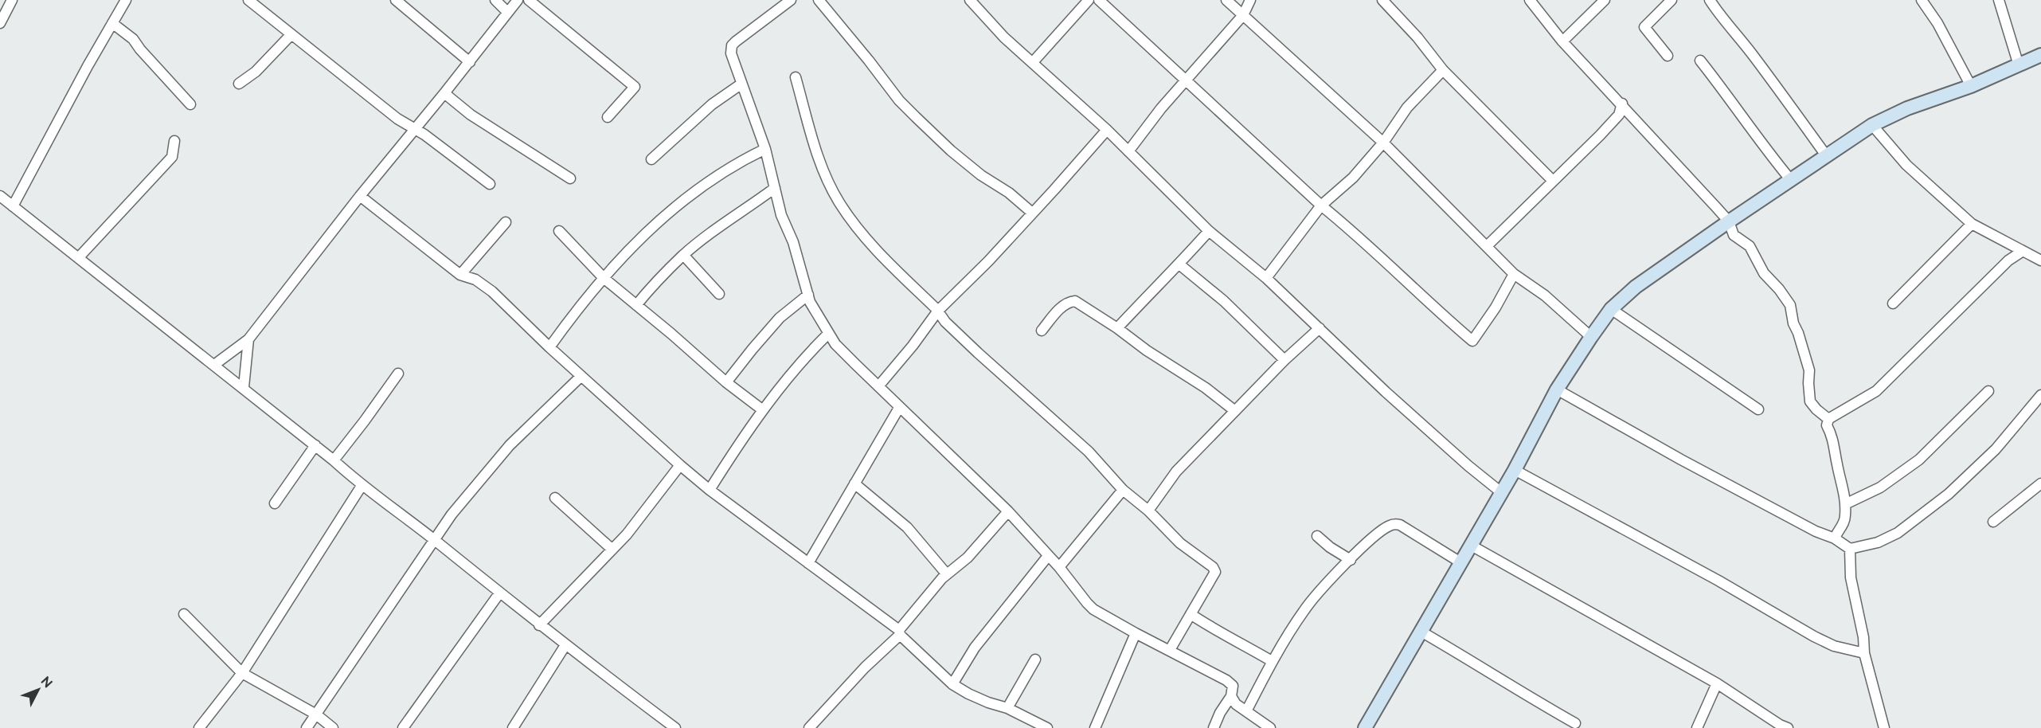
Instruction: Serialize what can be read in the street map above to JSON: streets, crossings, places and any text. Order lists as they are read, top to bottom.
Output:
{
  "north": "top right"
}
